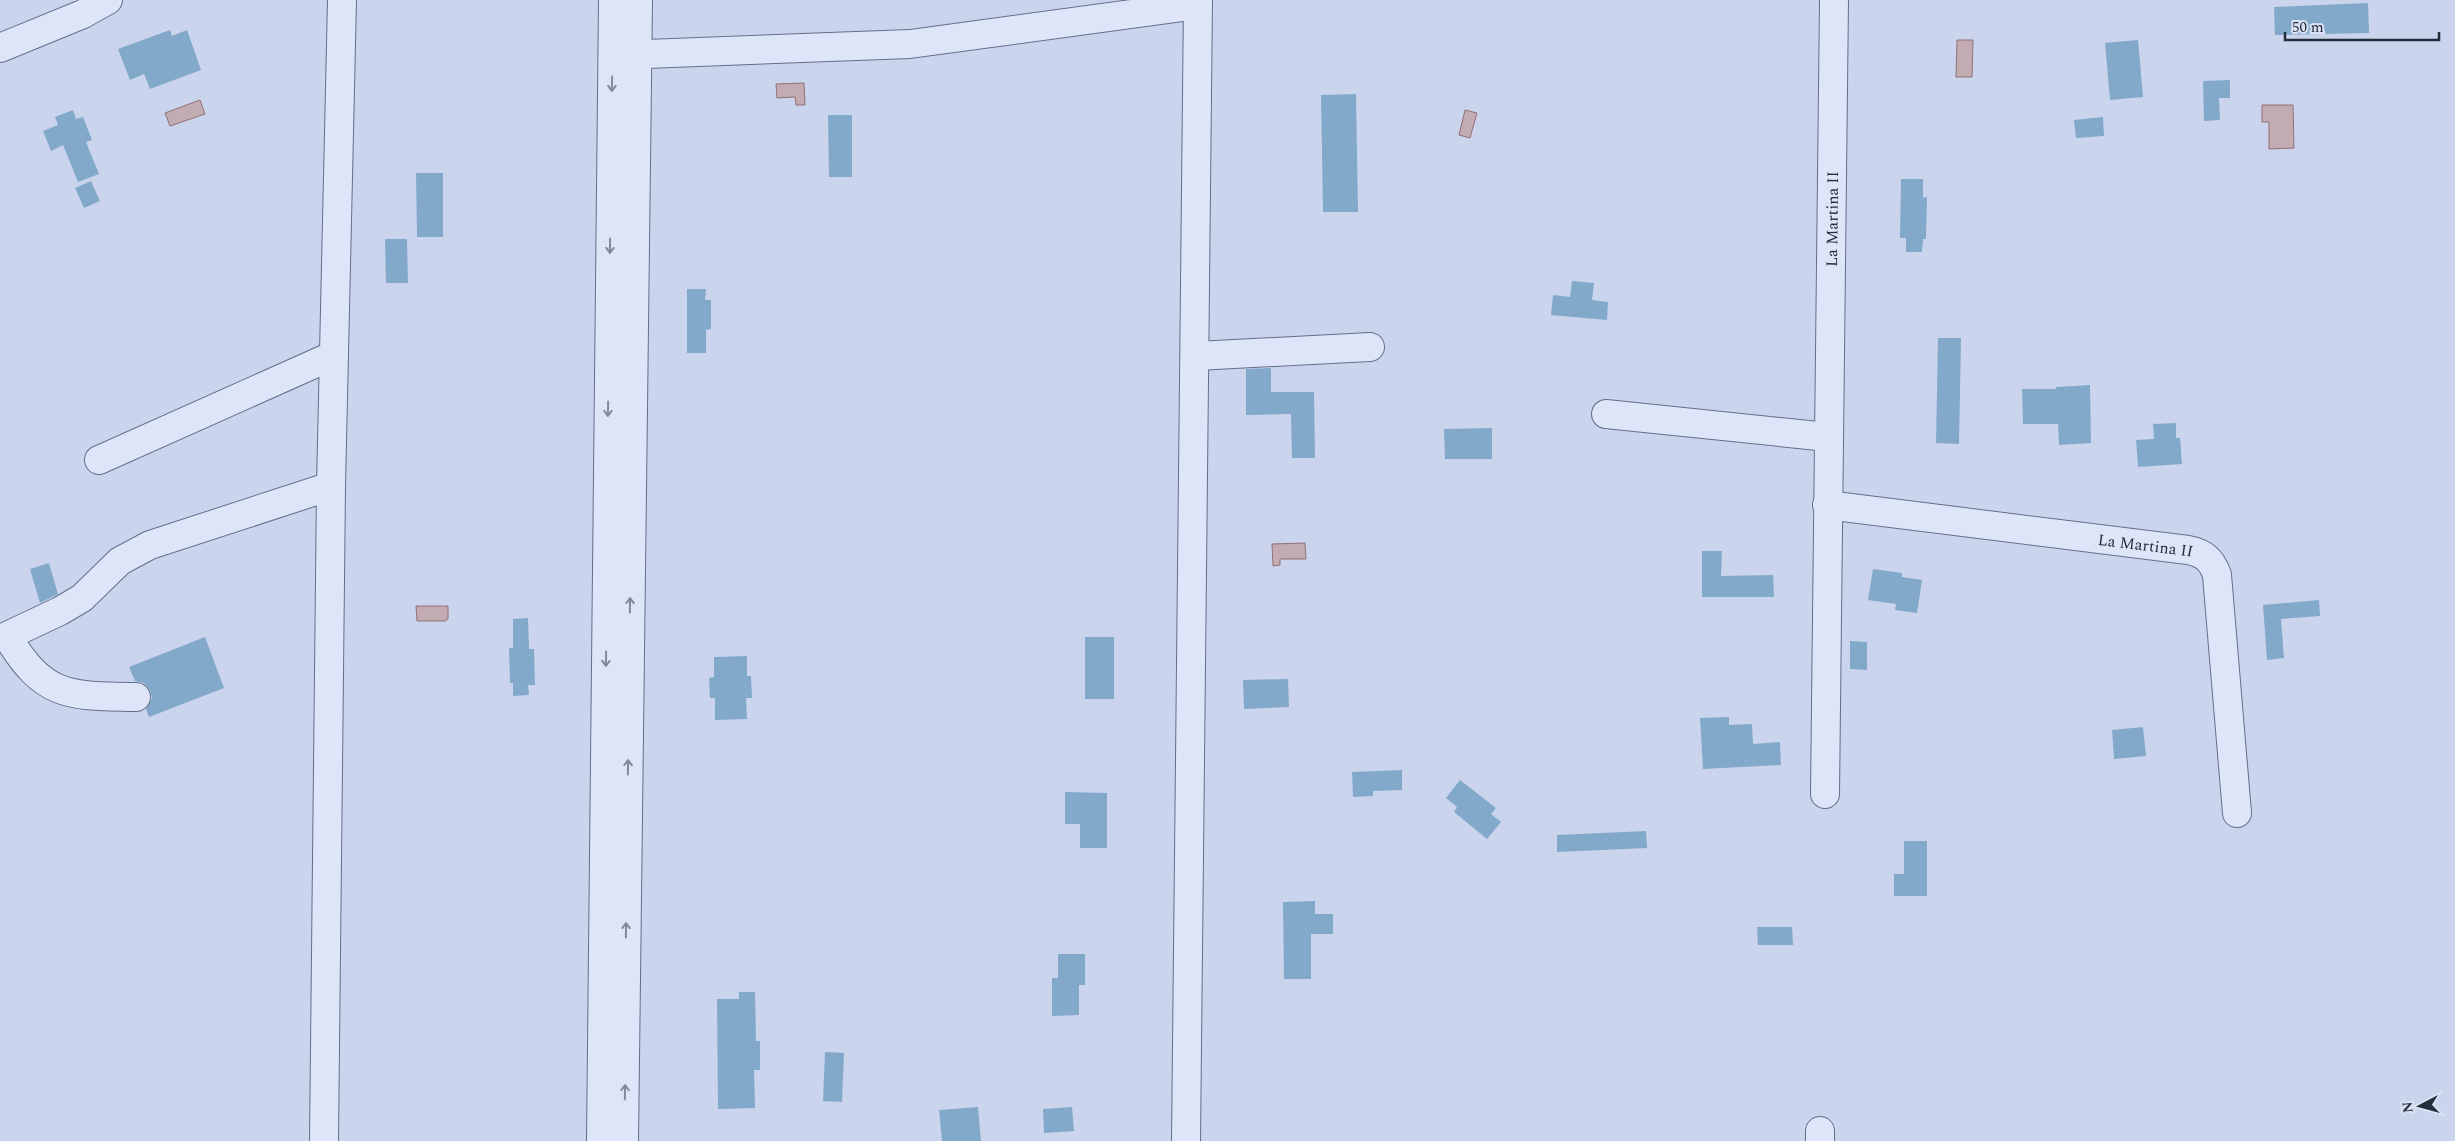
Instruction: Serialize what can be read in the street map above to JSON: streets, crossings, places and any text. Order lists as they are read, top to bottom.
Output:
{
  "streets": {
    "street": ["La Martina II"]
  },
  "scale_bar": "50 m",
  "north": "left"
}
